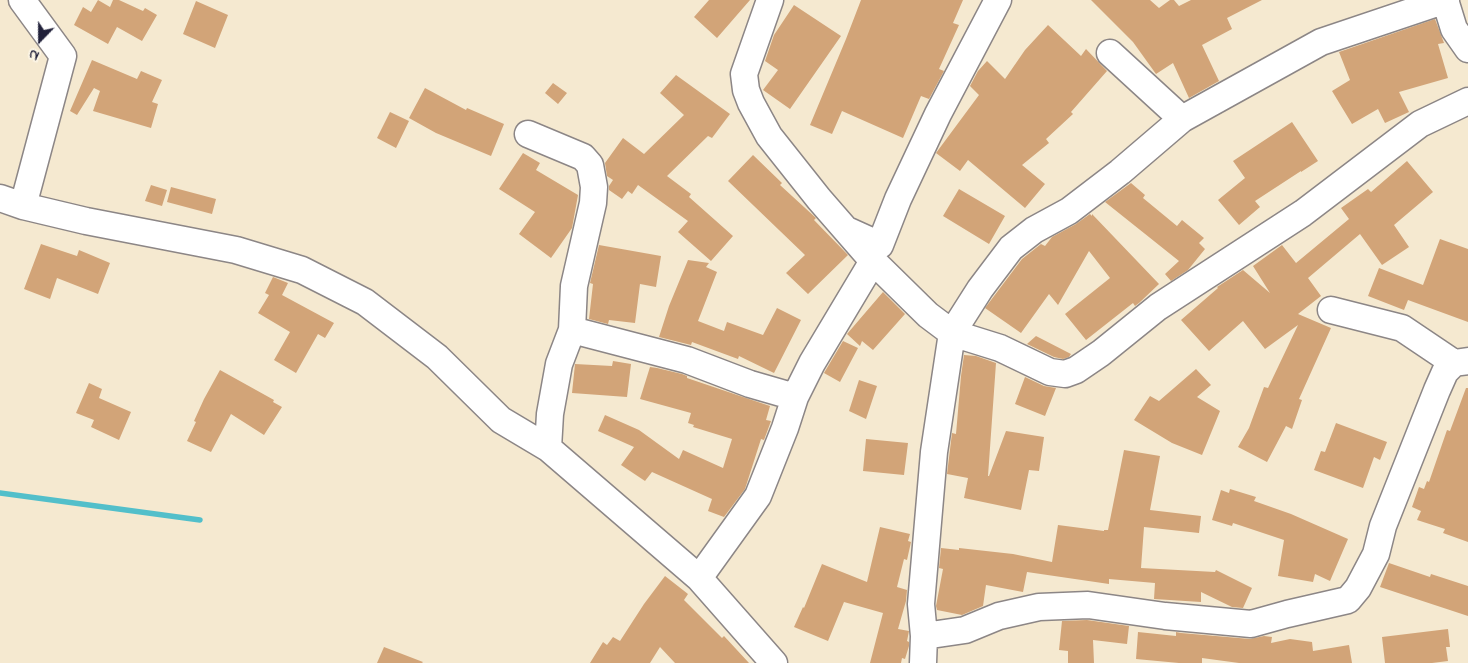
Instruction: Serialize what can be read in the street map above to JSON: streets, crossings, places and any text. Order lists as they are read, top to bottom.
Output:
{
  "north": "bottom"
}
